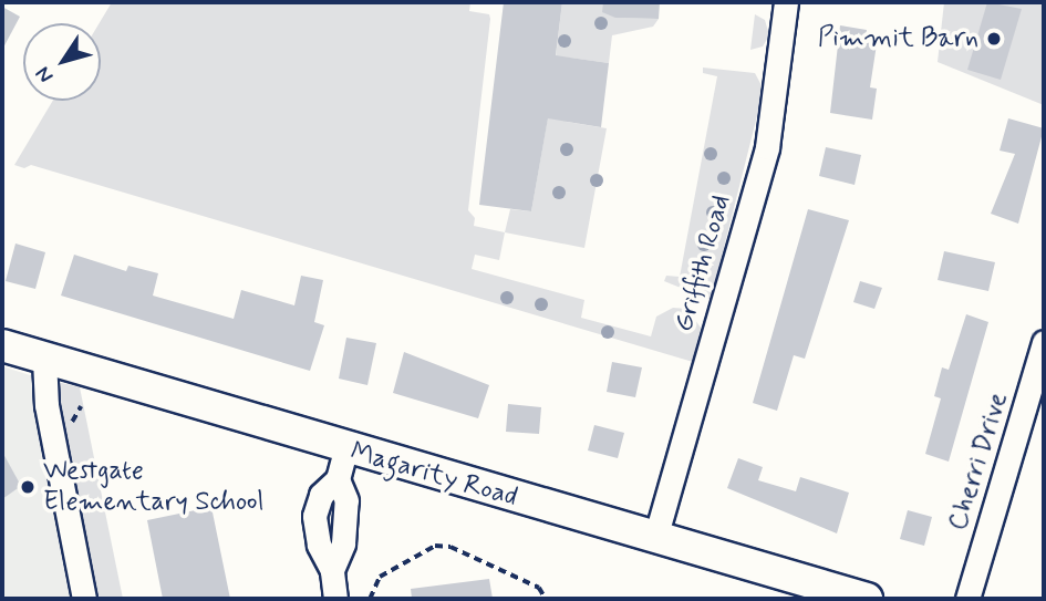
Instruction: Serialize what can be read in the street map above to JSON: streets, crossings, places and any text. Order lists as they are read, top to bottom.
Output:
{
  "streets": {
    "main road": ["Magarity Road"],
    "street": ["Griffith Road", "Cherri Drive"]
  },
  "crossings": [
    ["Griffith Road", "Magarity Road"]
  ],
  "places": ["Pimmit Barn", "Westgate Elementary School"],
  "north": "bottom left"
}
